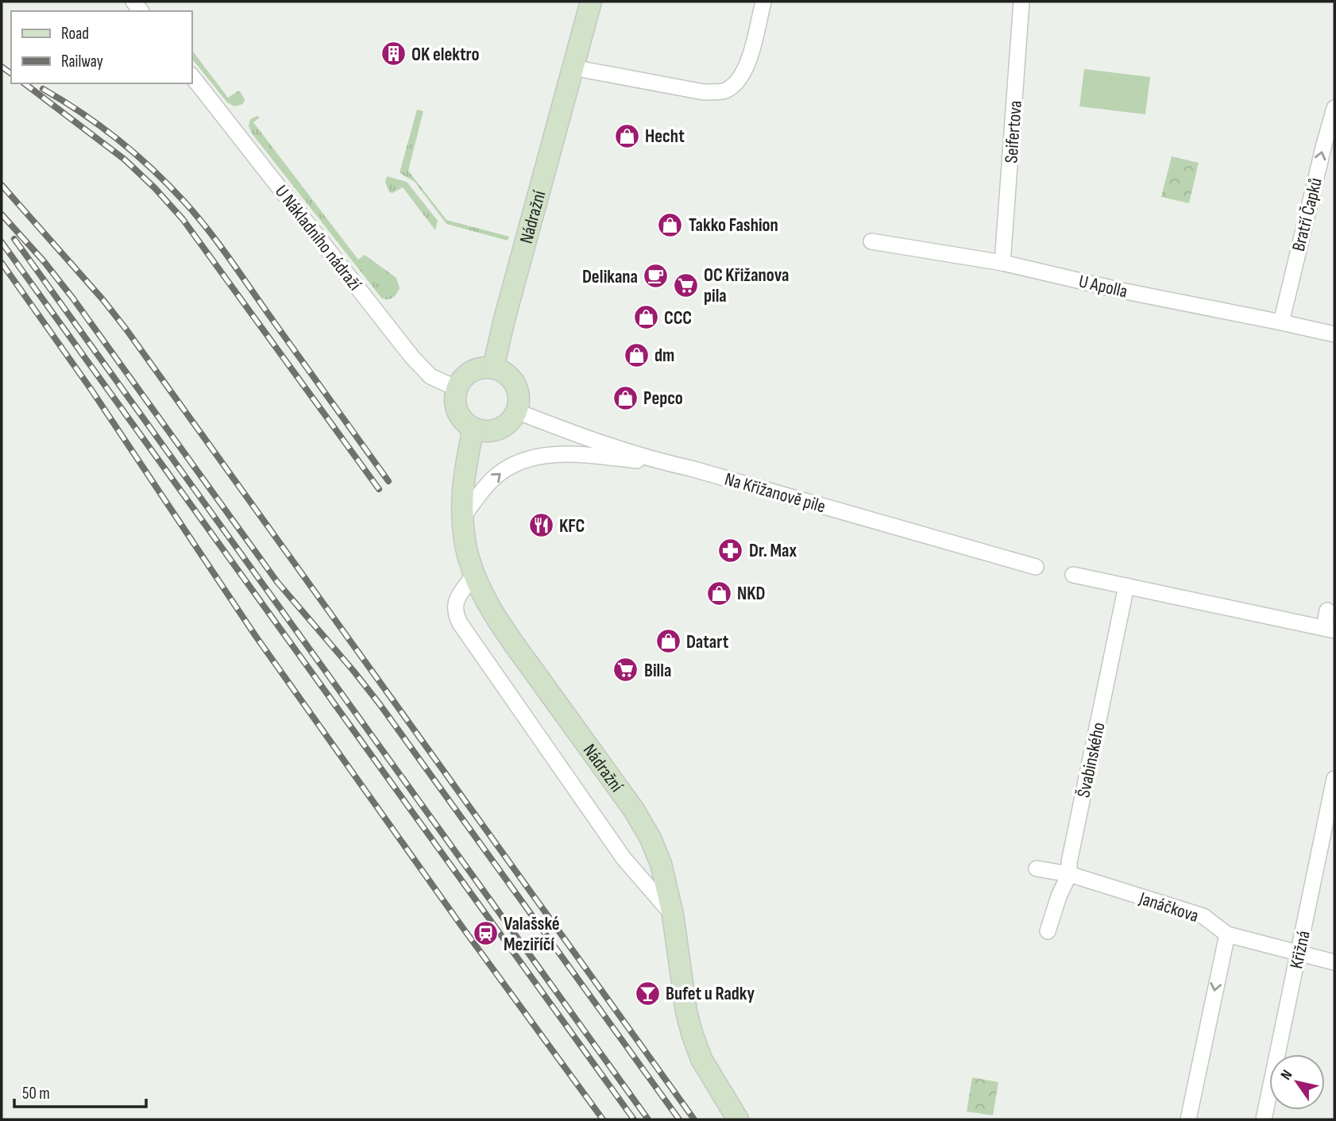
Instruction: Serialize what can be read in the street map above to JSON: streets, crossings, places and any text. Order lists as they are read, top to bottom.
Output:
{
  "streets": {
    "main road": ["Nádražní"],
    "street": [
      "Seifertova",
      "Bratří Čapků",
      "U Nákladního nádraží",
      "U Apolla",
      "Na Křižanově pile",
      "Švabinského",
      "Janáčkova",
      "Křižná"
    ]
  },
  "crossings": [
    ["Seifertova", "U Apolla"],
    ["Bratří Čapků", "U Apolla"],
    ["Nádražní", "U Nákladního nádraží"],
    ["Nádražní", "Na Křižanově pile"],
    ["U Nákladního nádraží", "Na Křižanově pile"],
    ["Švabinského", "Janáčkova"],
    ["Janáčkova", "Křižná"]
  ],
  "one_way": ["Bratří Čapků"],
  "places": {
    "building": ["OK elektro"],
    "shop": [
      "Hecht",
      "Takko Fashion",
      "CCC",
      "dm",
      "Pepco",
      "NKD",
      "Datart"
    ],
    "cafe": ["Delikana"],
    "supermarket": ["OC Křižanova pila", "Billa"],
    "restaurant": ["KFC"],
    "pharmacy": ["Dr. Max"],
    "station": ["Valašské Meziříčí"],
    "bar": ["Bufet u Radky"]
  },
  "legend": ["Road", "Railway"],
  "scale_bar": "50 m",
  "north": "top left"
}
